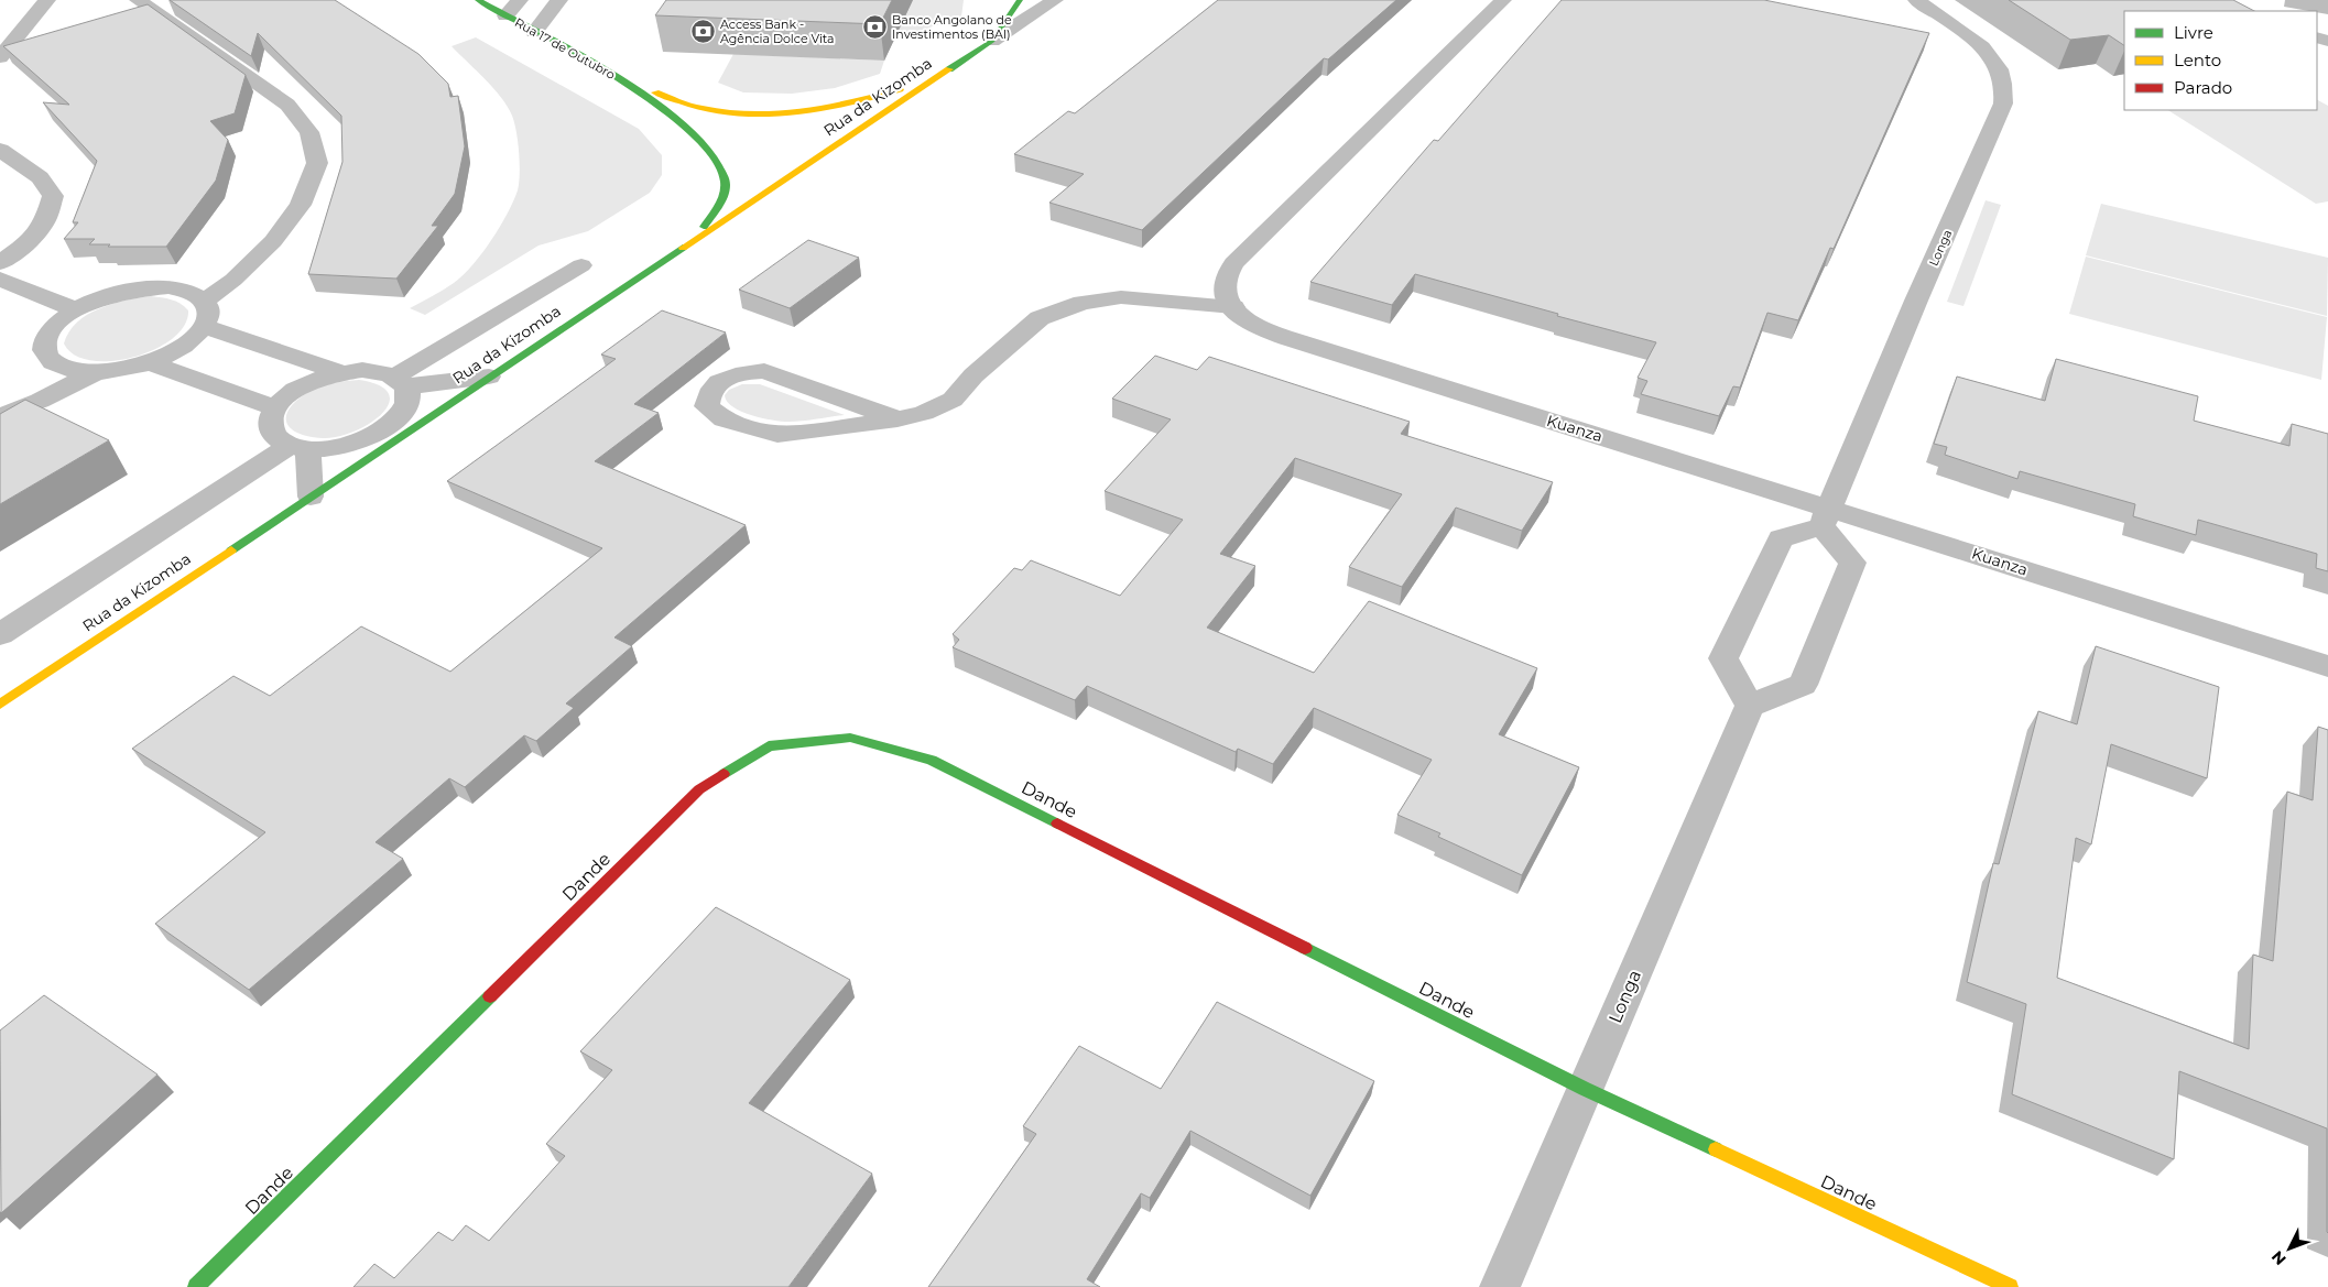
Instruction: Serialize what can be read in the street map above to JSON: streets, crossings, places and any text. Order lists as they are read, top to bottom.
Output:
{
  "streets": {
    "main road": ["Rua 17 de Outubro", "Rua da Kizomba", "Dande"],
    "street": ["Longa", "Kuanza"]
  },
  "crossings": [
    ["Longa", "Kuanza"],
    ["Longa", "Dande"]
  ],
  "places": {
    "bank": ["Banco Angolano de Investimentos (BAI)", "Access Bank - Agência Dolce Vita"]
  },
  "legend": ["Livre", "Lento", "Parado"],
  "north": "bottom left"
}
